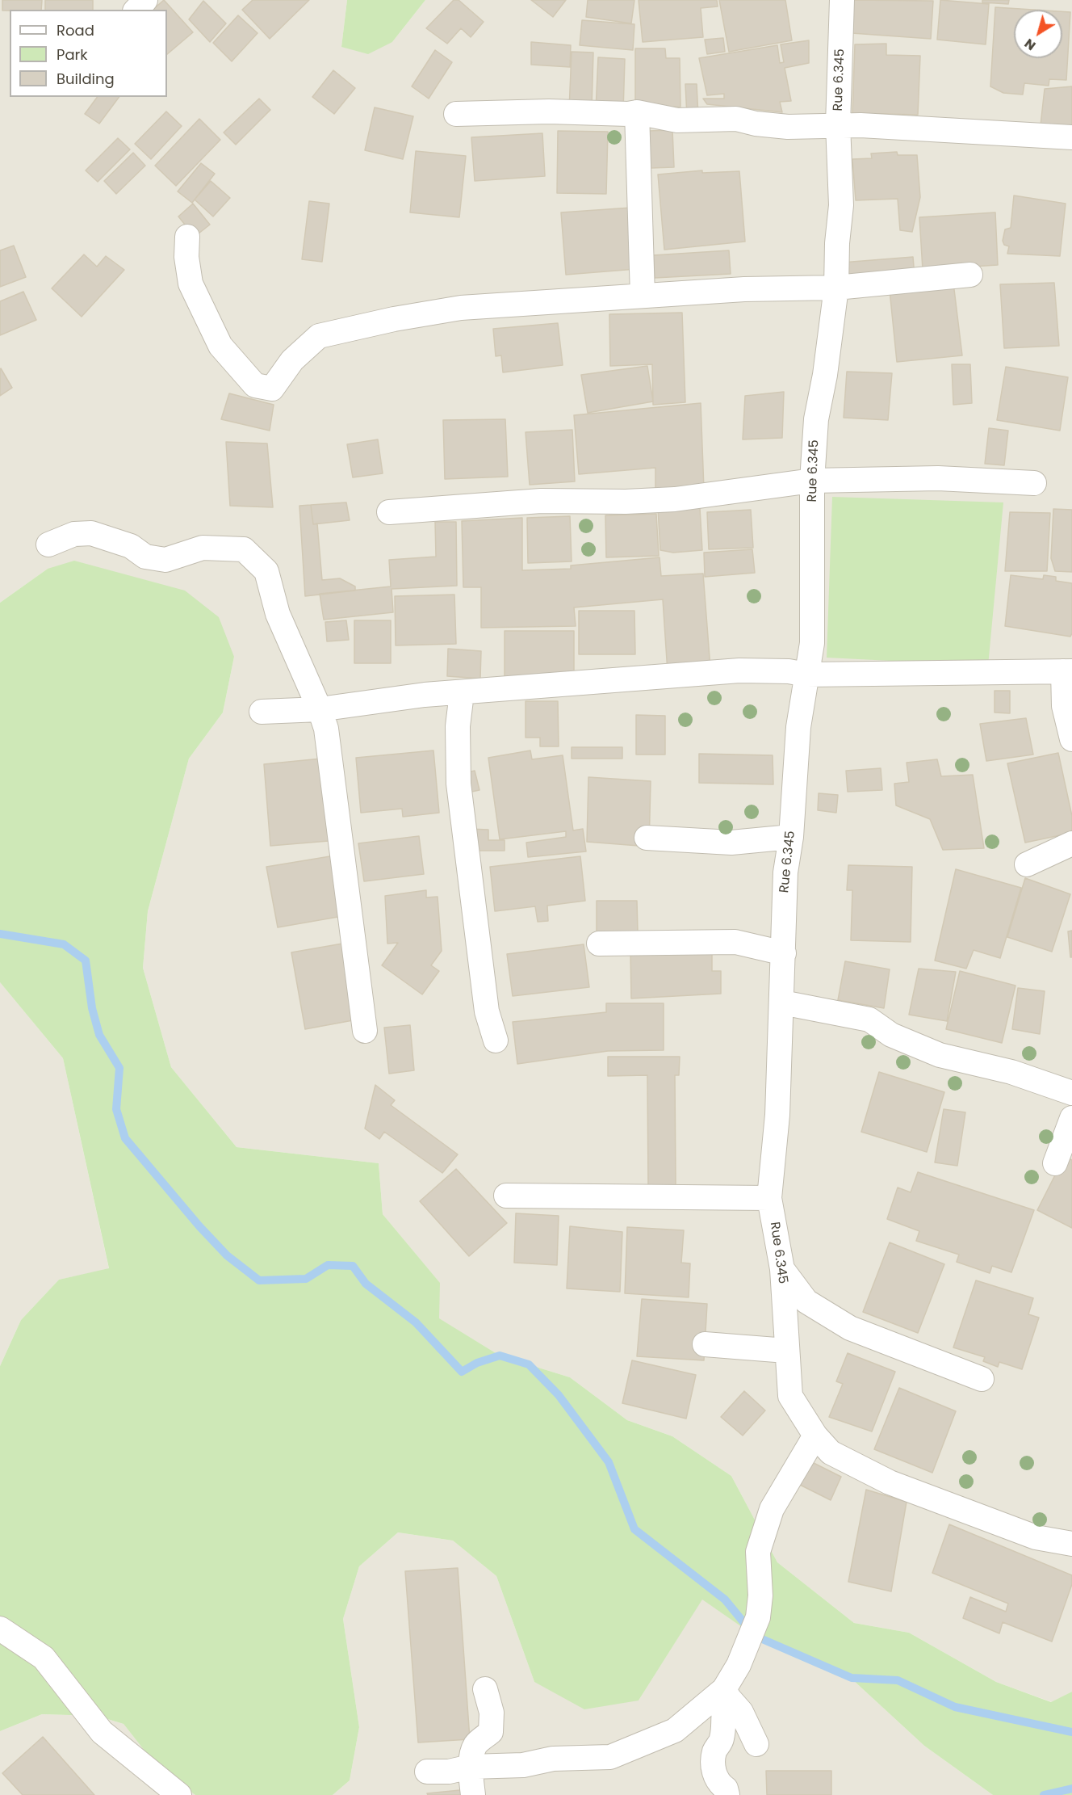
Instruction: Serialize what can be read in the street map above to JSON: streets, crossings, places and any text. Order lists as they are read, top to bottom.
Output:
{
  "streets": {
    "street": ["Rue 6.345"]
  },
  "legend": ["Road", "Park", "Building"],
  "north": "bottom left"
}
